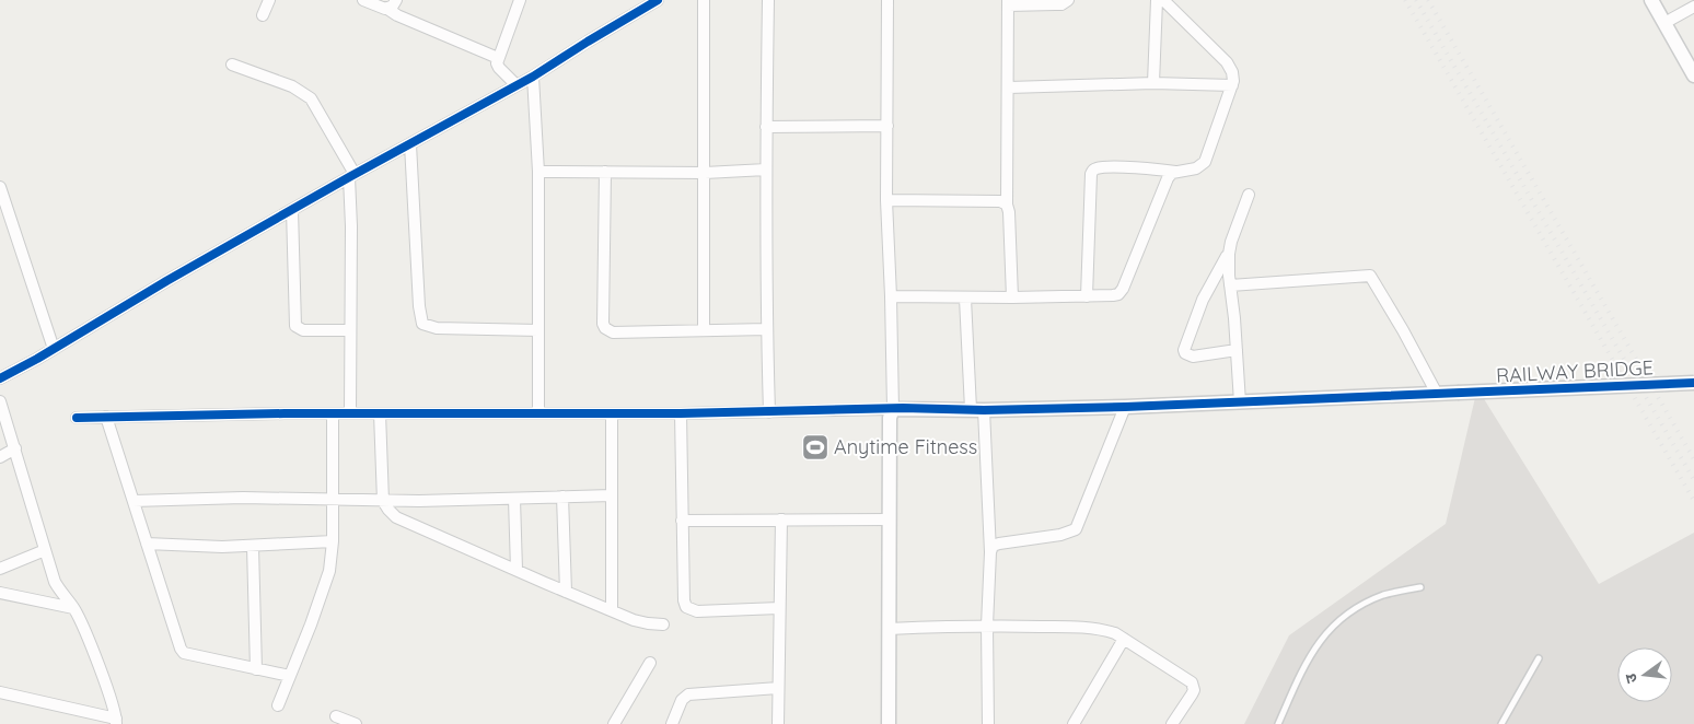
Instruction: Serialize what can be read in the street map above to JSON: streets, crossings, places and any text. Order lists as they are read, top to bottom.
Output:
{
  "streets": {
    "street": ["RAILWAY BRIDGE"]
  },
  "places": {
    "sports": ["Anytime Fitness"]
  },
  "north": "left"
}
